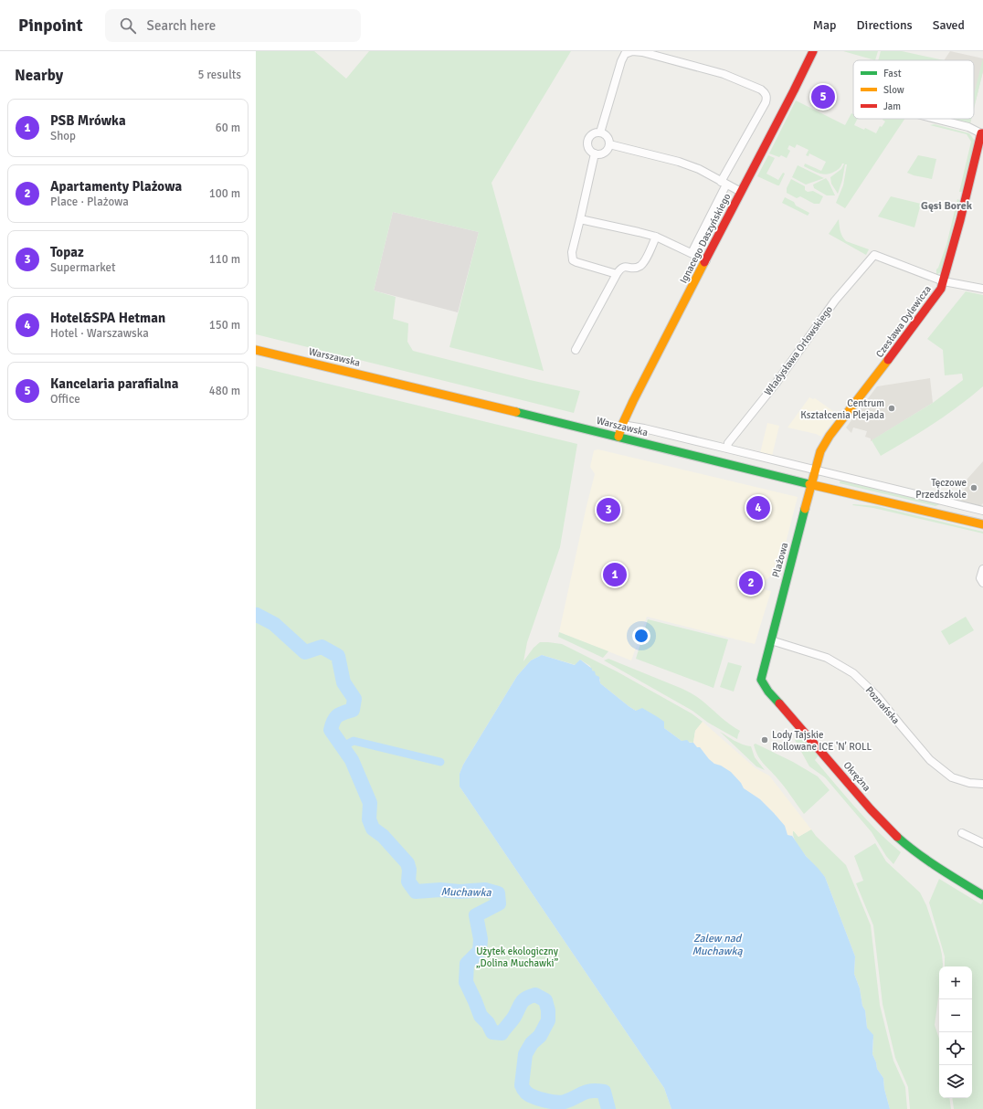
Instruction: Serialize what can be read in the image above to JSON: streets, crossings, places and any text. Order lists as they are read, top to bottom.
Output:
{
  "streets": {
    "street": [
      "Ignacego Daszyńskiego",
      "Czesława Dylewicza",
      "Władysława Orłowskiego",
      "Warszawska",
      "Plażowa",
      "Poznańska",
      "Okrężna"
    ]
  },
  "crossings": [
    ["Ignacego Daszyńskiego", "Warszawska"],
    ["Czesława Dylewicza", "Władysława Orłowskiego"],
    ["Czesława Dylewicza", "Warszawska"],
    ["Czesława Dylewicza", "Plażowa"],
    ["Warszawska", "Plażowa"],
    ["Plażowa", "Poznańska"],
    ["Plażowa", "Okrężna"],
    ["Poznańska", "Okrężna"]
  ],
  "districts": ["Gęsi Borek"],
  "water": ["Muchawka", "Zalew nad Muchawką"],
  "parks": ["Użytek ekologiczny „Dolina Muchawki”"],
  "places": ["Centrum Kształcenia Plejada", "Tęczowe Przedszkole", "Lody Tajskie Rollowane ICE 'N' ROLL"],
  "legend": ["Fast", "Slow", "Jam"],
  "page": {
    "header": "Pinpoint",
    "search": "Search here",
    "nav": ["Map", "Directions", "Saved"],
    "heading": ["Nearby", "5 results"],
    "pins": [
      "5",
      "4",
      "3",
      "1",
      "2"
    ],
    "list": [
      {
        "mark": "1",
        "name": "PSB Mrówka",
        "note": "Shop",
        "value": "60 m"
      },
      {
        "mark": "2",
        "name": "Apartamenty Plażowa",
        "note": "Place · Plażowa",
        "value": "100 m"
      },
      {
        "mark": "3",
        "name": "Topaz",
        "note": "Supermarket",
        "value": "110 m"
      },
      {
        "mark": "4",
        "name": "Hotel&SPA Hetman",
        "note": "Hotel · Warszawska",
        "value": "150 m"
      },
      {
        "mark": "5",
        "name": "Kancelaria parafialna",
        "note": "Office",
        "value": "480 m"
      }
    ],
    "map_buttons": ["+", "−"]
  }
}
